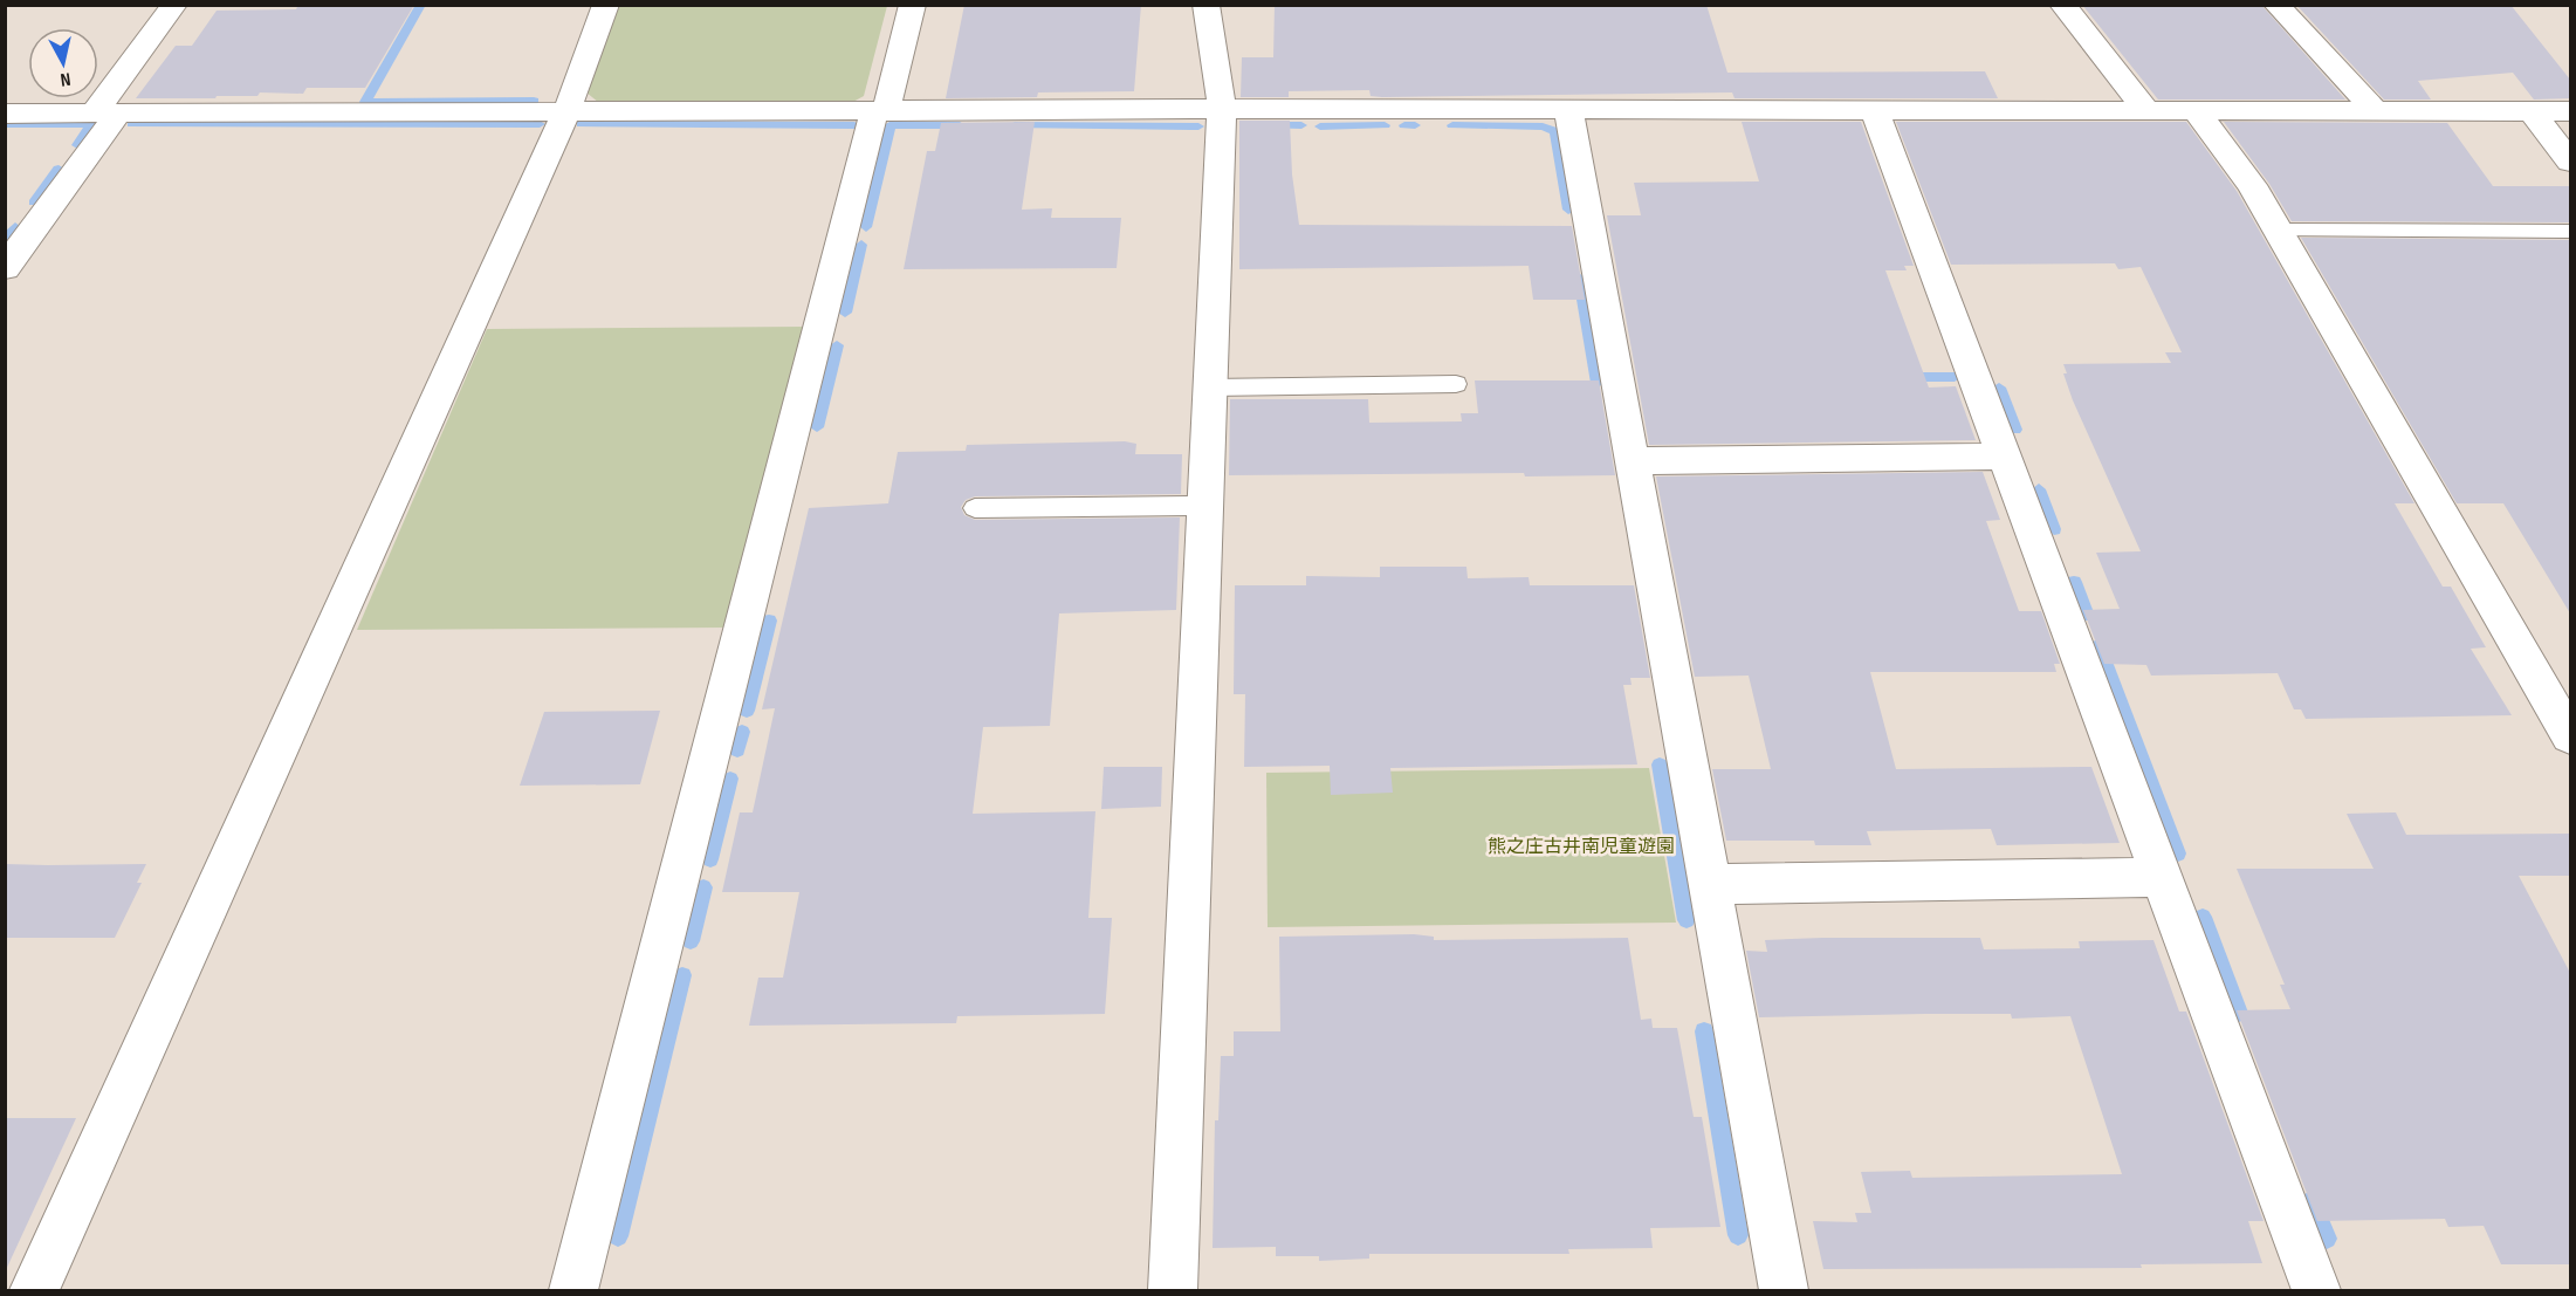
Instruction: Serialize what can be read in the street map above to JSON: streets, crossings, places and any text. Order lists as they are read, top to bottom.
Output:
{
  "parks": ["熊之庄古井南児童遊園"],
  "north": "bottom"
}
